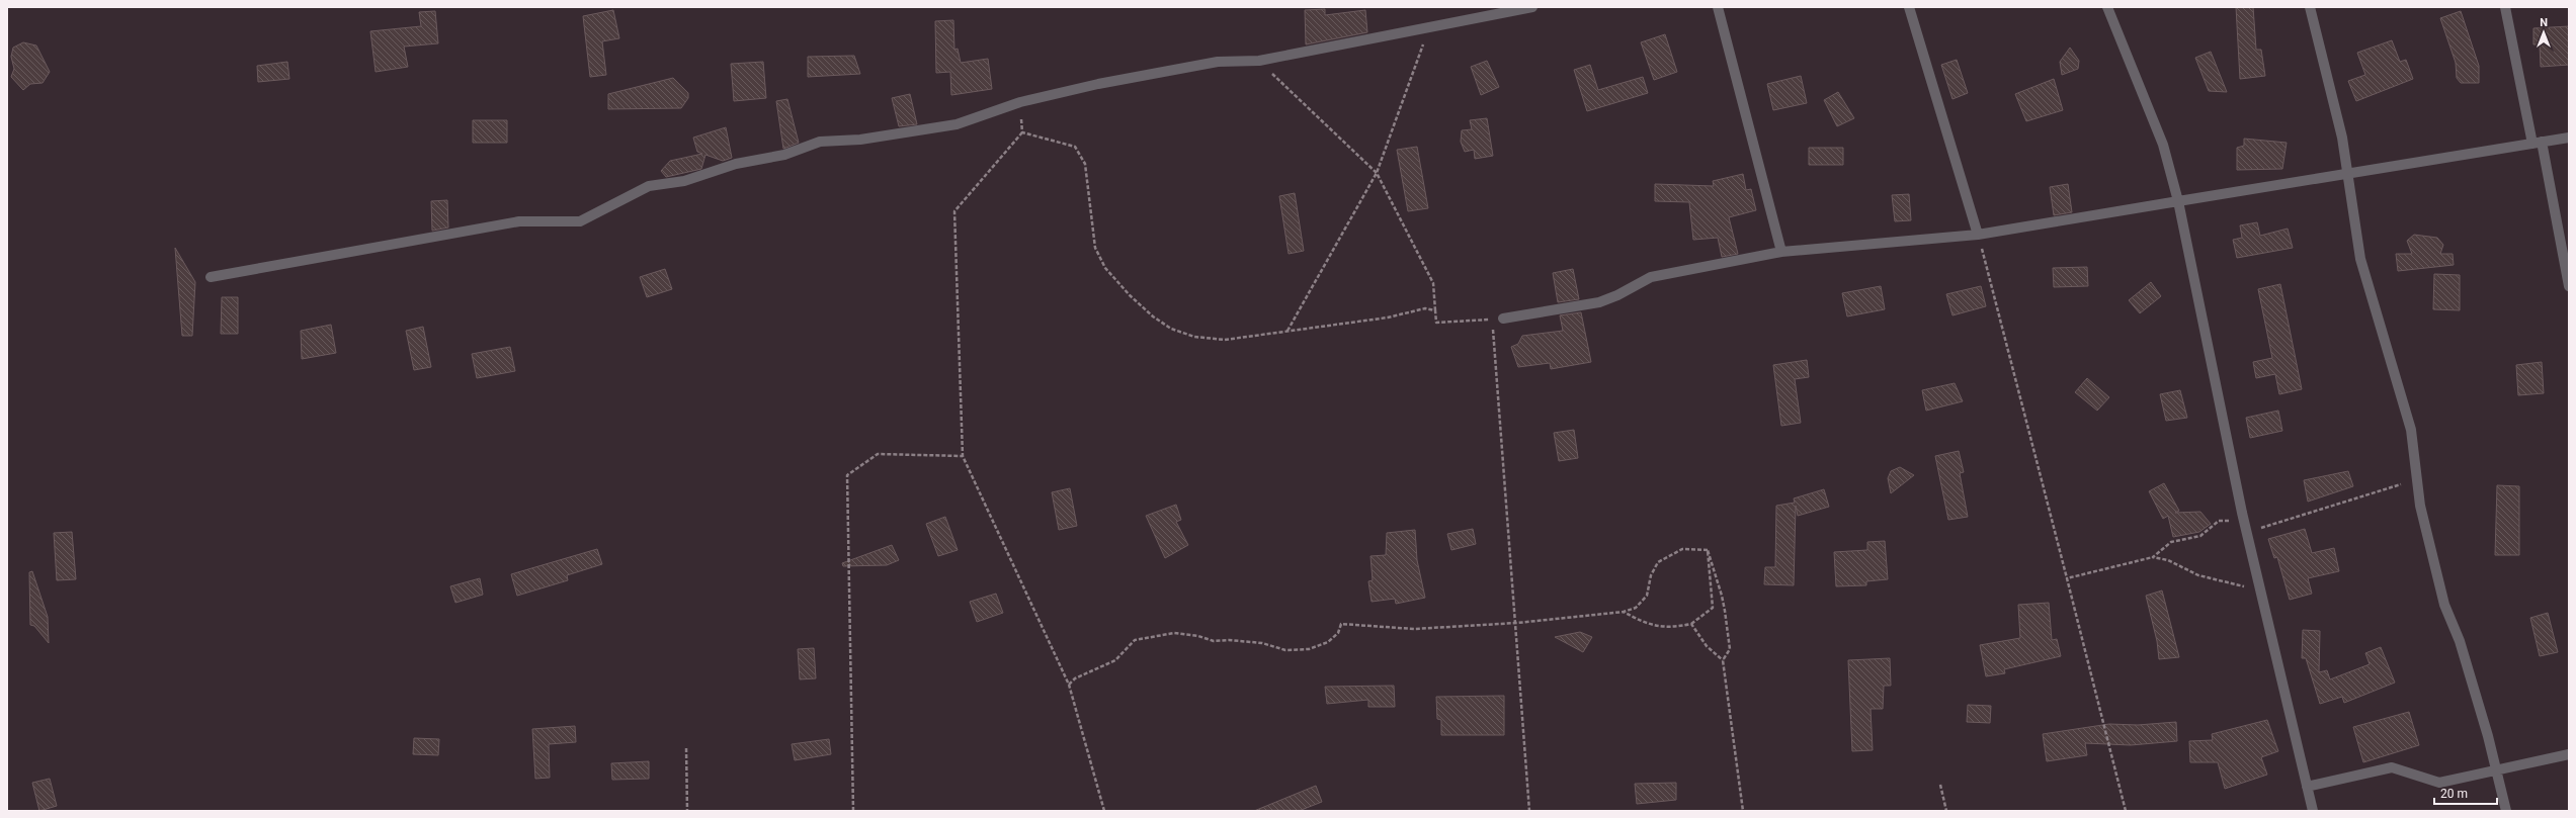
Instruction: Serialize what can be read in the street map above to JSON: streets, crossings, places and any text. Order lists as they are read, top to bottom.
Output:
{
  "scale_bar": "20 m",
  "north": "top"
}
